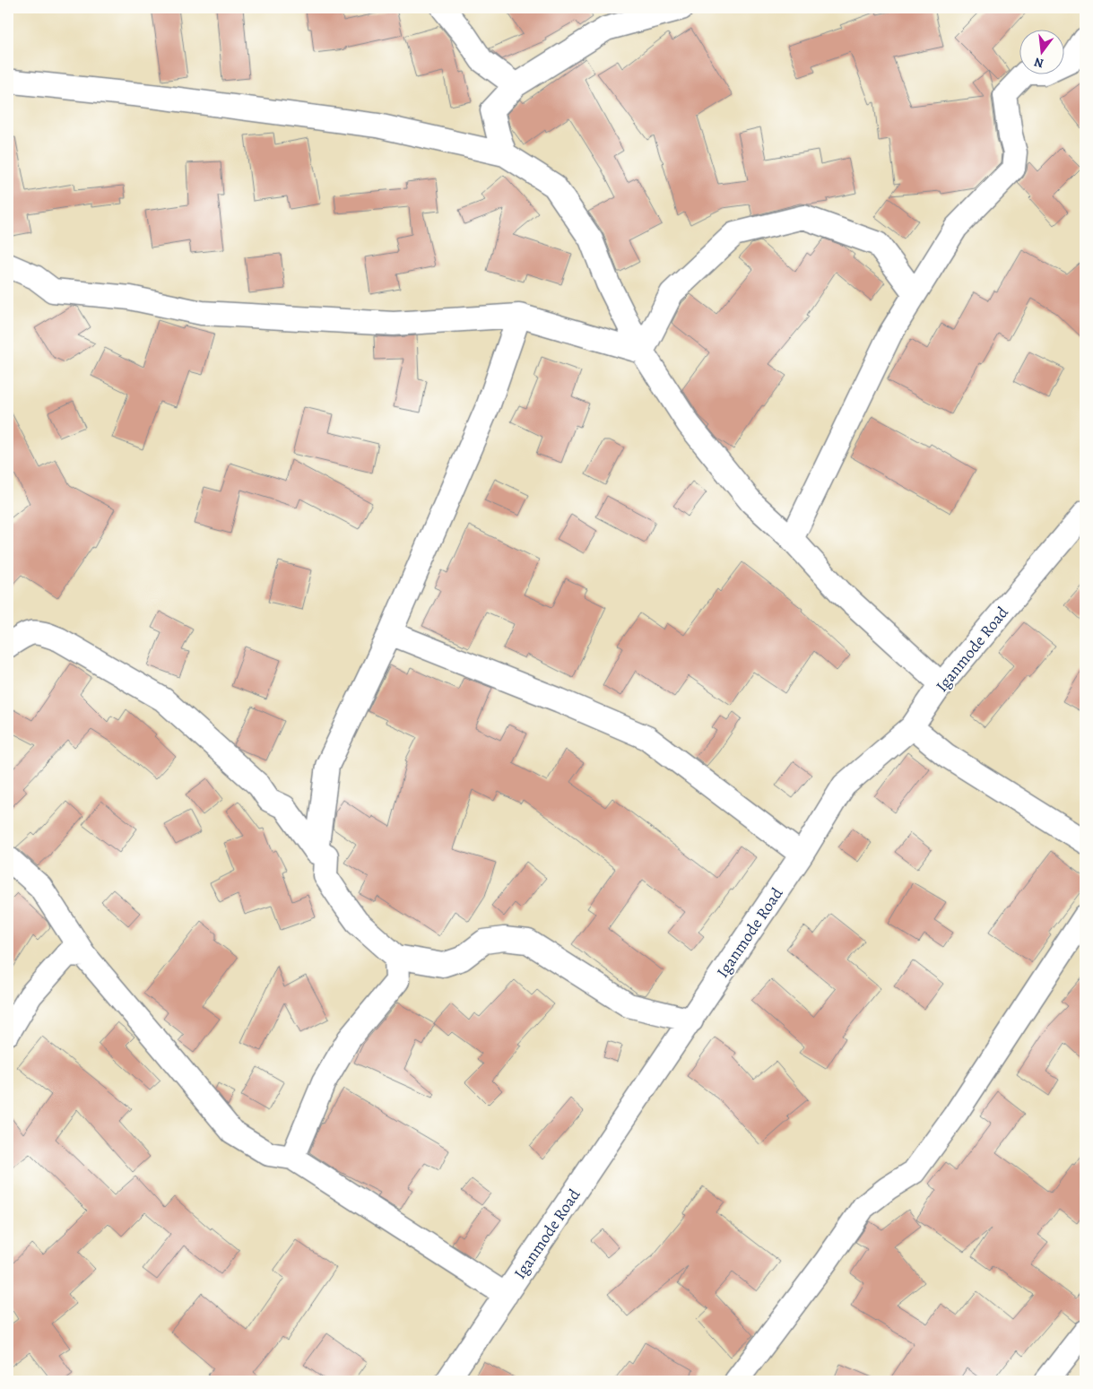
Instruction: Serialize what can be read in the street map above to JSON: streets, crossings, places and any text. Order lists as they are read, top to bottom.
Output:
{
  "streets": {
    "street": ["Iganmode Road"]
  },
  "north": "bottom"
}
